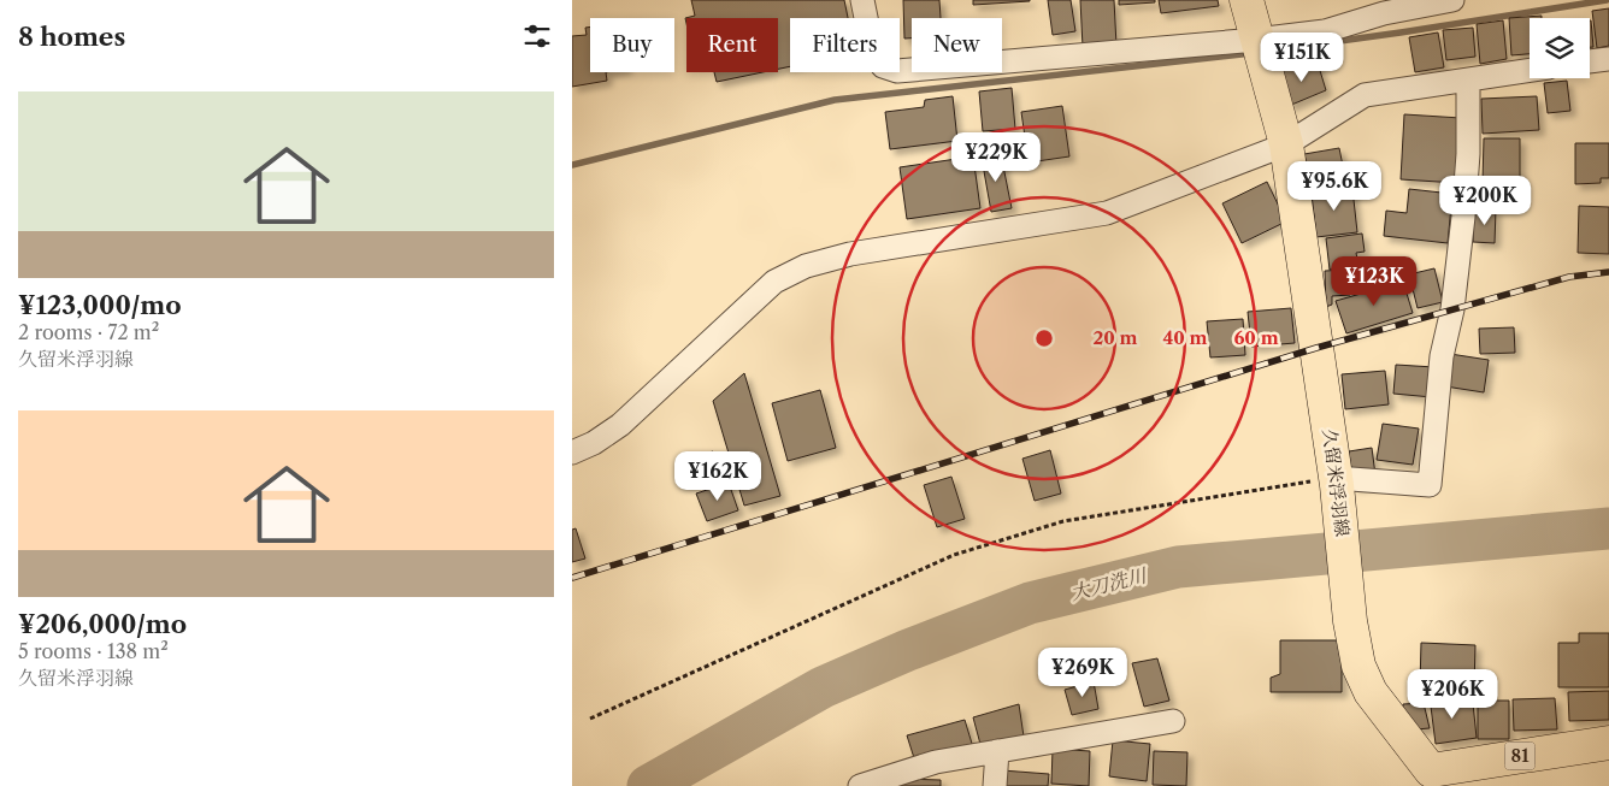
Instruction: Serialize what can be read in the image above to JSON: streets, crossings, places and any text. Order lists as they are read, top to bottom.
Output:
{
  "streets": {
    "main road": ["久留米浮羽線", "81"]
  },
  "water": ["大刀洗川"],
  "page": {
    "heading": "8 homes",
    "chip": [
      "Buy",
      "Rent",
      "Filters",
      "New"
    ],
    "price": [
      "¥151K",
      "¥229K",
      "¥95.6K",
      "¥200K",
      "¥123K",
      "¥162K",
      "¥269K",
      "¥206K"
    ],
    "list": [
      {
        "name": "¥123,000/mo",
        "note": "2 rooms · 72 m² · 久留米浮羽線"
      },
      {
        "name": "¥206,000/mo",
        "note": "5 rooms · 138 m² · 久留米浮羽線"
      }
    ]
  },
  "rings": ["20 m", "40 m", "60 m"]
}
